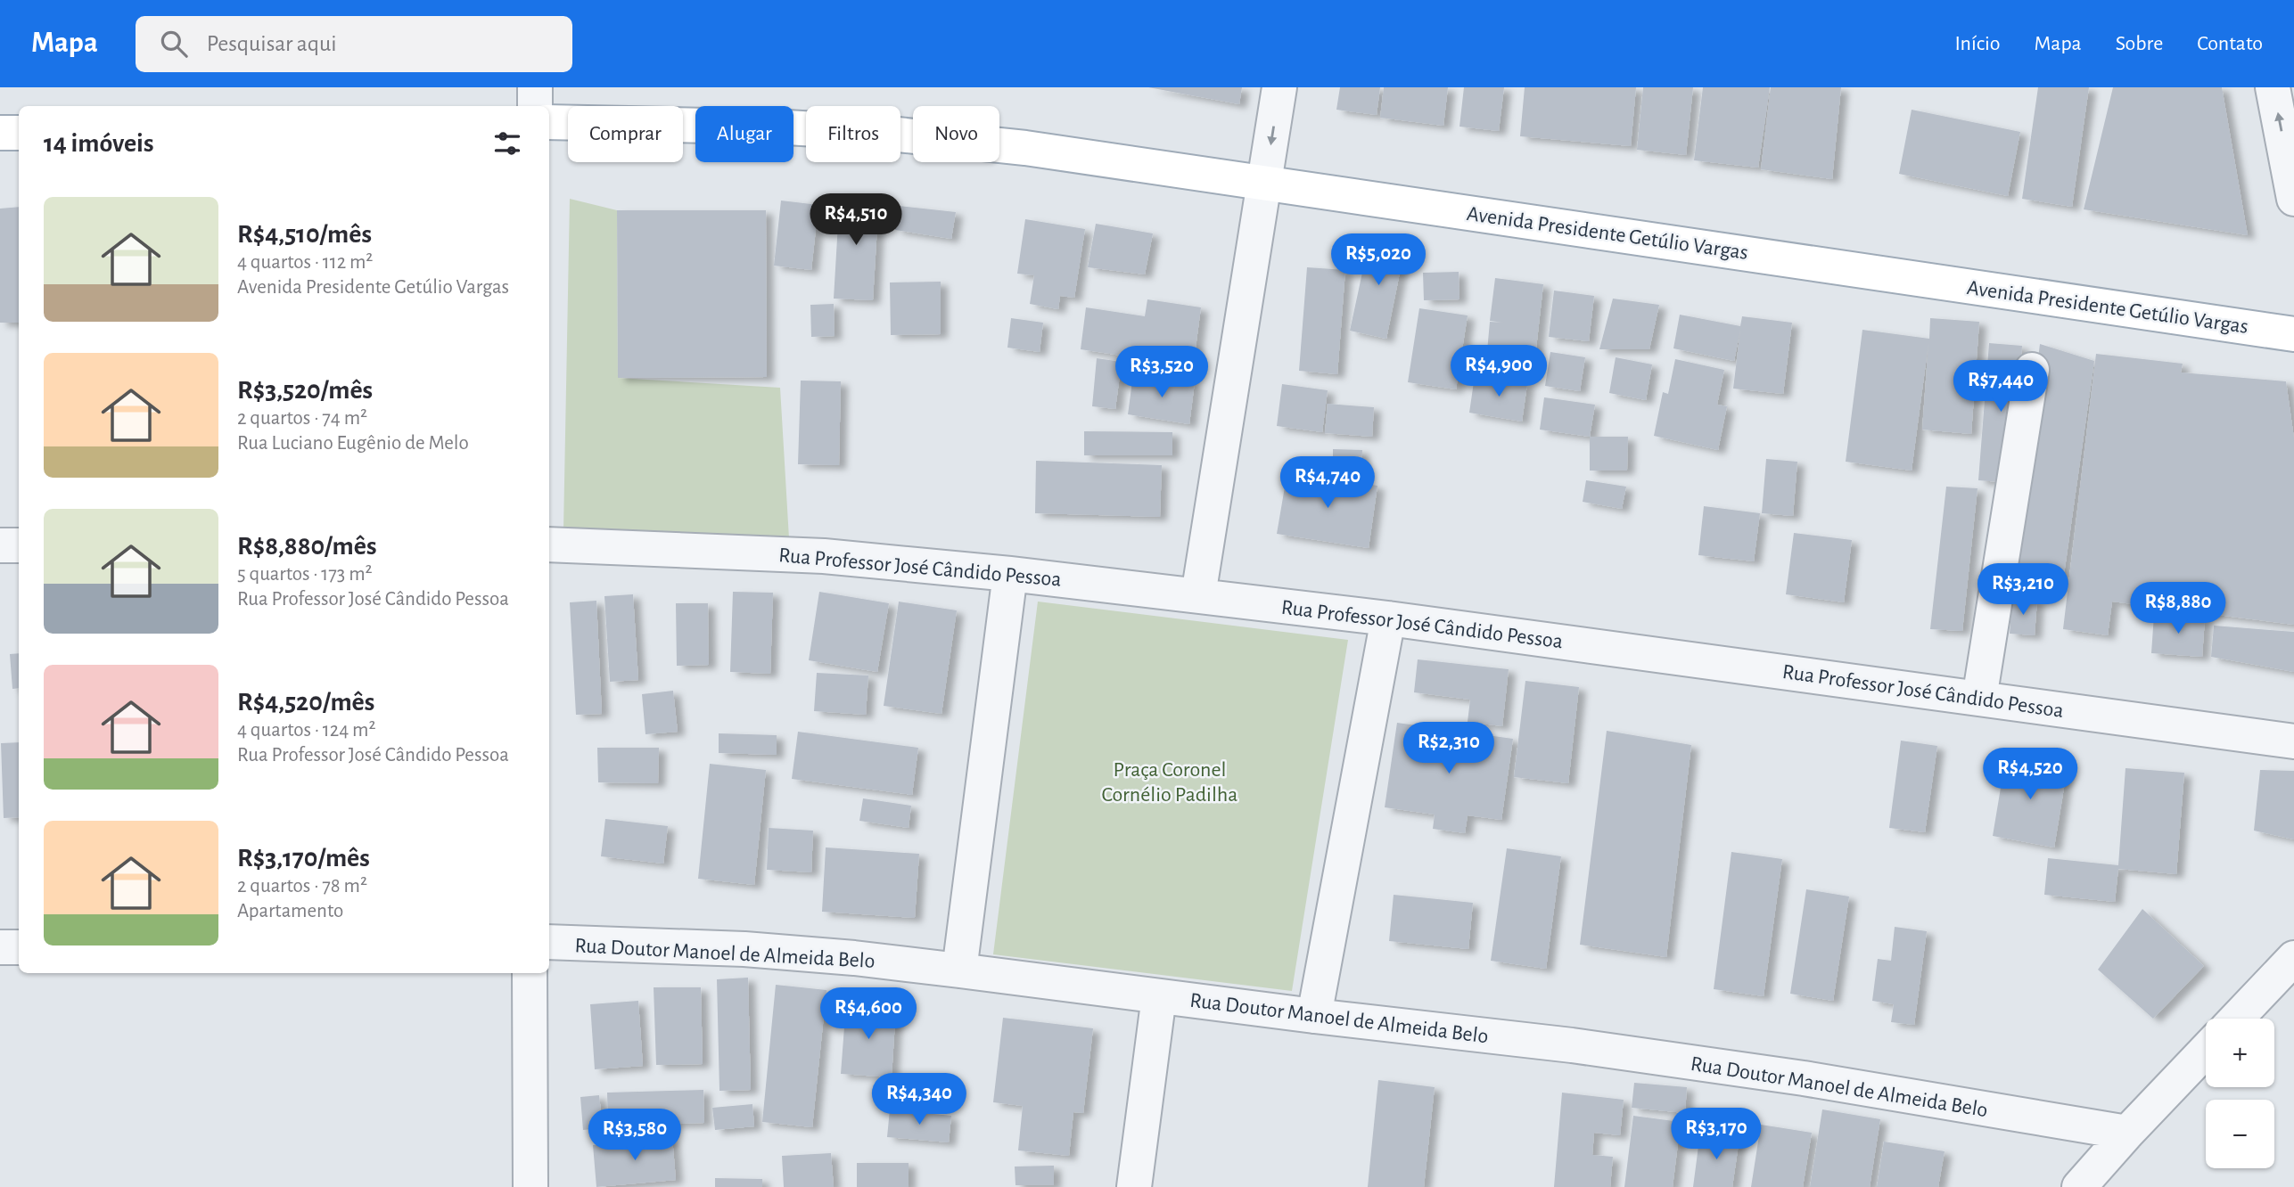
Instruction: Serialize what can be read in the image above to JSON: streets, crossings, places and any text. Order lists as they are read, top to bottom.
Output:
{
  "streets": {
    "main road": ["Avenida Presidente Getúlio Vargas"],
    "street": ["Rua Professor José Cândido Pessoa", "Rua Doutor Manoel de Almeida Belo"]
  },
  "parks": ["Praça Coronel Cornélio Padilha"],
  "page": {
    "header": "Mapa",
    "search": "Pesquisar aqui",
    "nav": [
      "Início",
      "Mapa",
      "Sobre",
      "Contato"
    ],
    "chip": [
      "Comprar",
      "Alugar",
      "Filtros",
      "Novo"
    ],
    "heading": "14 imóveis",
    "list": [
      {
        "name": "R$4,510/mês",
        "note": "4 quartos · 112 m² · Avenida Presidente Getúlio Vargas"
      },
      {
        "name": "R$3,520/mês",
        "note": "2 quartos · 74 m² · Rua Luciano Eugênio de Melo"
      },
      {
        "name": "R$8,880/mês",
        "note": "5 quartos · 173 m² · Rua Professor José Cândido Pessoa"
      },
      {
        "name": "R$4,520/mês",
        "note": "4 quartos · 124 m² · Rua Professor José Cândido Pessoa"
      },
      {
        "name": "R$3,170/mês",
        "note": "2 quartos · 78 m² · Apartamento"
      }
    ],
    "price": [
      "R$4,510",
      "R$5,020",
      "R$4,900",
      "R$3,520",
      "R$7,440",
      "R$4,740",
      "R$3,210",
      "R$8,880",
      "R$2,310",
      "R$4,520",
      "R$4,600",
      "R$4,340",
      "R$3,170",
      "R$3,580"
    ],
    "map_buttons": ["+", "−"]
  }
}
